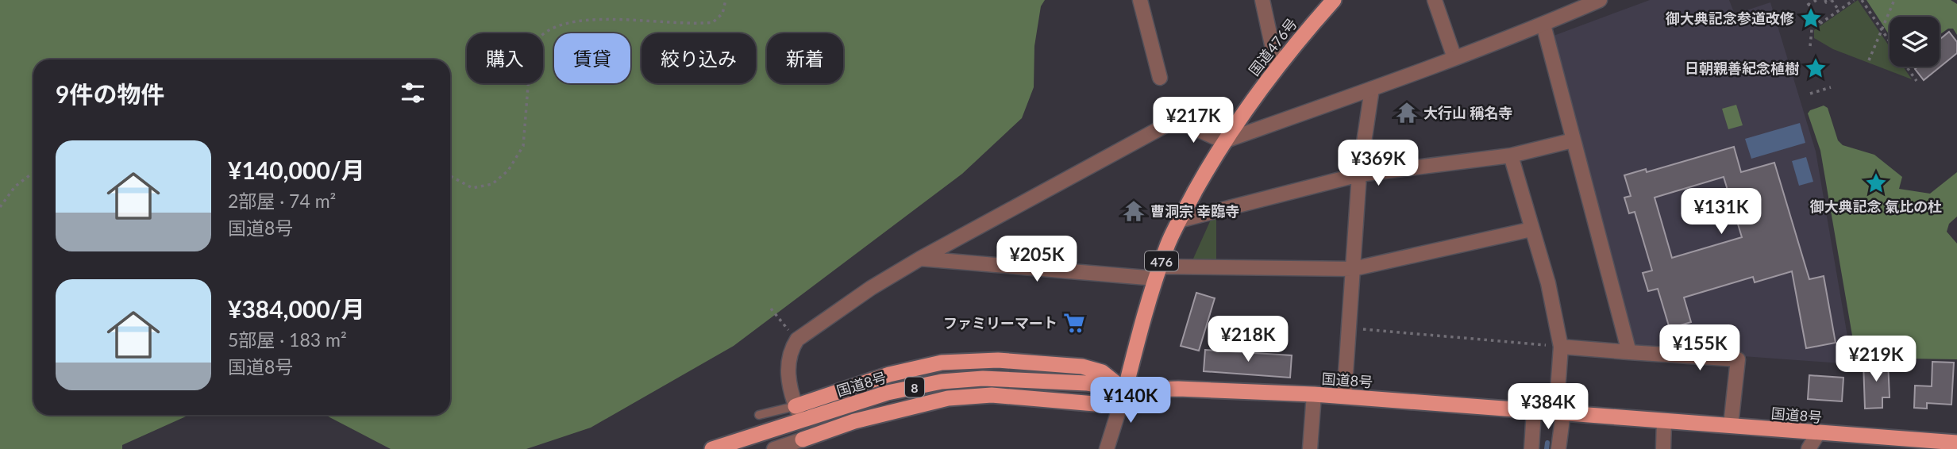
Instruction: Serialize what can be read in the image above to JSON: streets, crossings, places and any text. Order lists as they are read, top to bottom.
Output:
{
  "streets": {
    "highway": [
      "国道476号",
      "476",
      "国道8号",
      "8"
    ]
  },
  "crossings": [
    ["国道476号", "国道8号"]
  ],
  "places": {
    "place": ["御大典記念参道改修", "日朝親善紀念植樹", "御大典記念 氣比の杜"],
    "temple": ["大行山 稱名寺", "曹洞宗 幸臨寺"],
    "supermarket": ["ファミリーマート"]
  },
  "page": {
    "chip": [
      "購入",
      "賃貸",
      "絞り込み",
      "新着"
    ],
    "heading": "9件の物件",
    "price": [
      "¥217K",
      "¥369K",
      "¥131K",
      "¥205K",
      "¥218K",
      "¥155K",
      "¥219K",
      "¥140K",
      "¥384K"
    ],
    "list": [
      {
        "name": "¥140,000/月",
        "note": "2部屋 · 74 m² · 国道8号"
      },
      {
        "name": "¥384,000/月",
        "note": "5部屋 · 183 m² · 国道8号"
      }
    ]
  }
}
